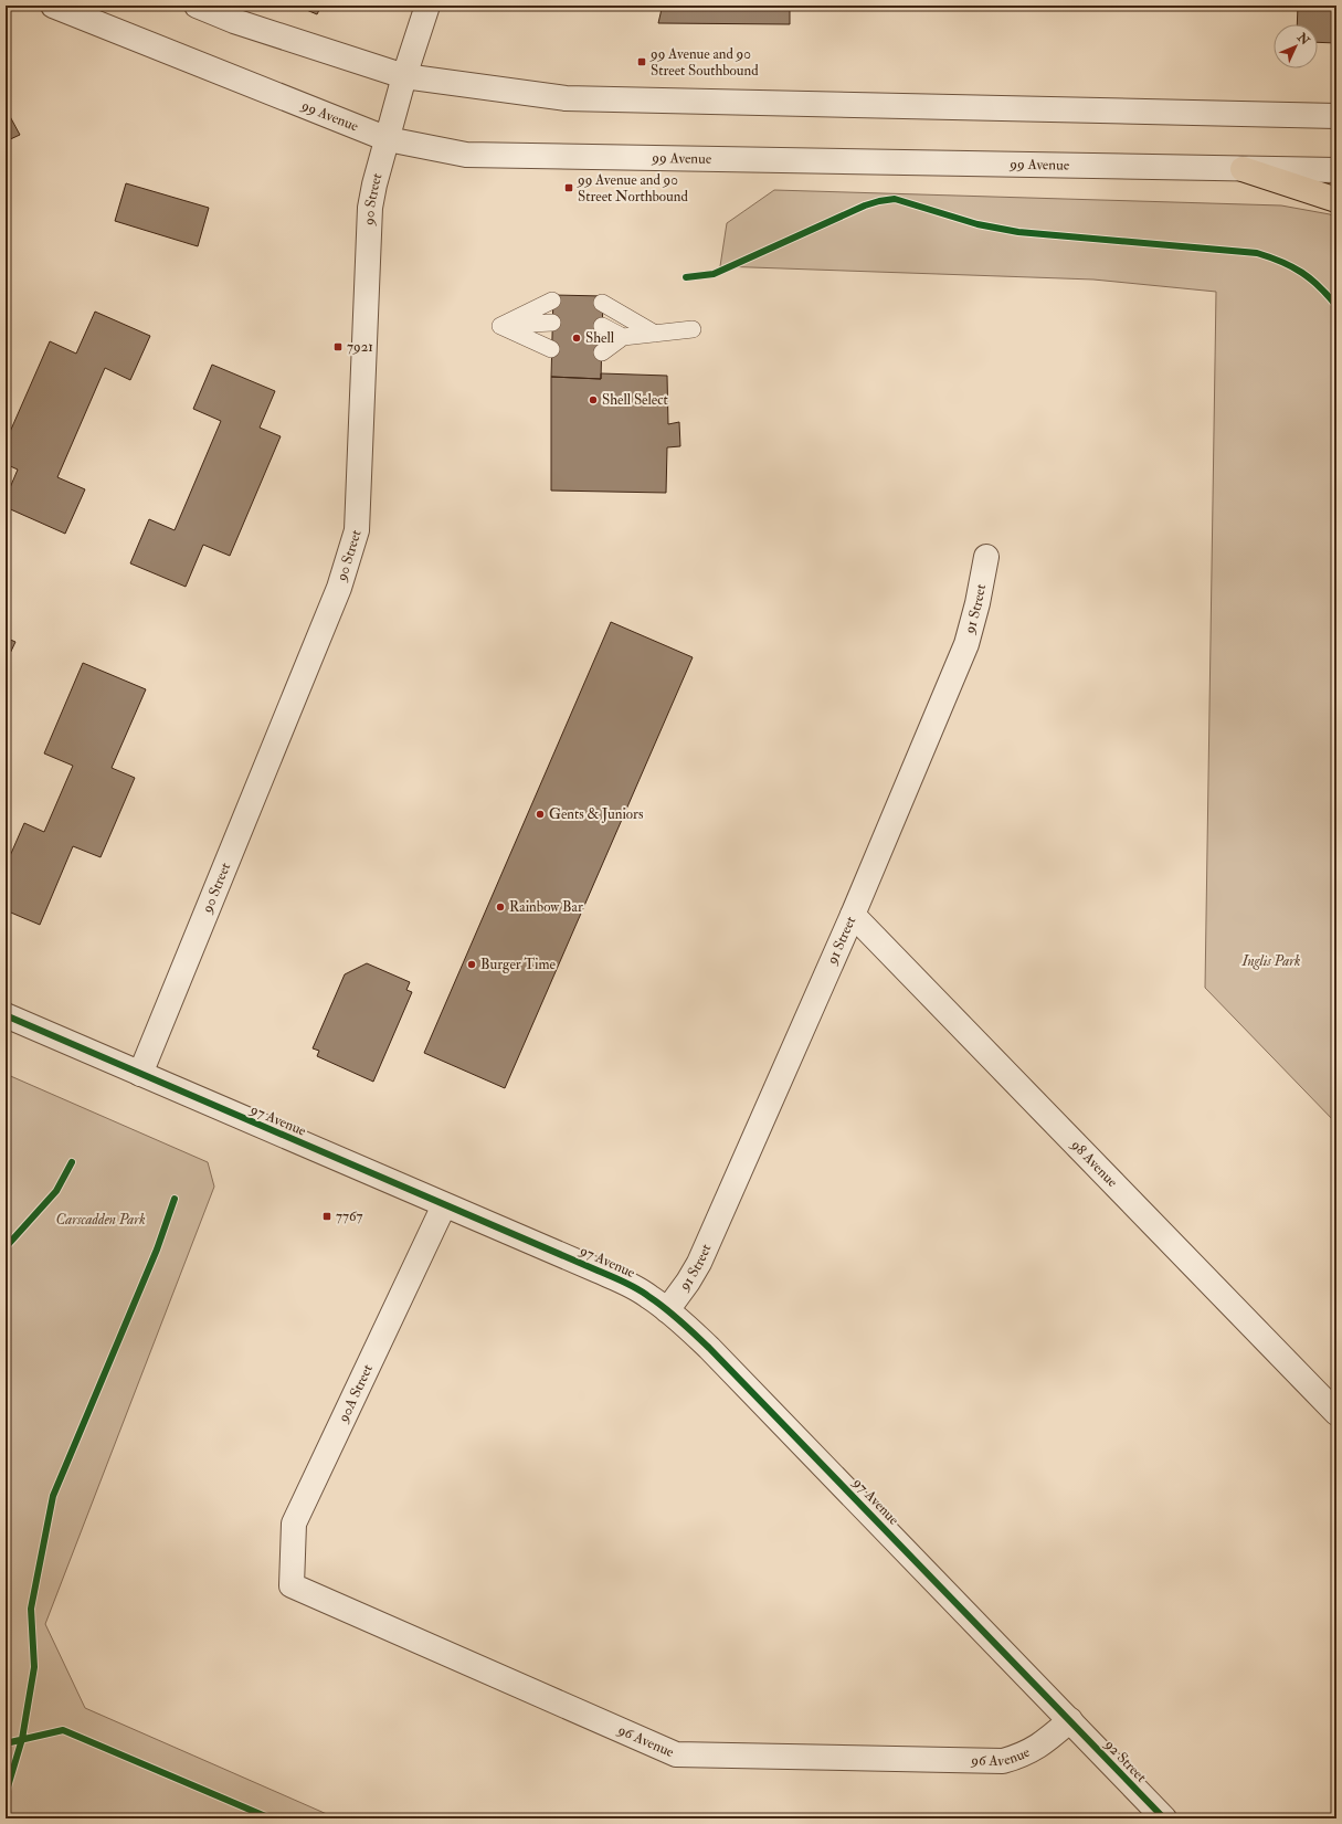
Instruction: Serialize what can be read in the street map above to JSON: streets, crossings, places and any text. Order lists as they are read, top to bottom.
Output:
{
  "streets": {
    "street": [
      "99 Avenue",
      "90 Street",
      "91 Street",
      "97 Avenue",
      "98 Avenue",
      "90A Street",
      "96 Avenue",
      "92 Street"
    ]
  },
  "crossings": [
    ["99 Avenue", "90 Street"],
    ["90 Street", "97 Avenue"],
    ["91 Street", "97 Avenue"],
    ["91 Street", "98 Avenue"],
    ["97 Avenue", "90A Street"],
    ["97 Avenue", "96 Avenue"],
    ["97 Avenue", "92 Street"],
    ["90A Street", "96 Avenue"],
    ["96 Avenue", "92 Street"]
  ],
  "parks": ["Inglis Park", "Carscadden Park"],
  "places": {
    "transit": [
      "99 Avenue and 90 Street Southbound",
      "99 Avenue and 90 Street Northbound",
      "7921",
      "7767"
    ],
    "other": [
      "Shell",
      "Shell Select",
      "Gents & Juniors",
      "Rainbow Bar",
      "Burger Time"
    ]
  },
  "north": "top right"
}
